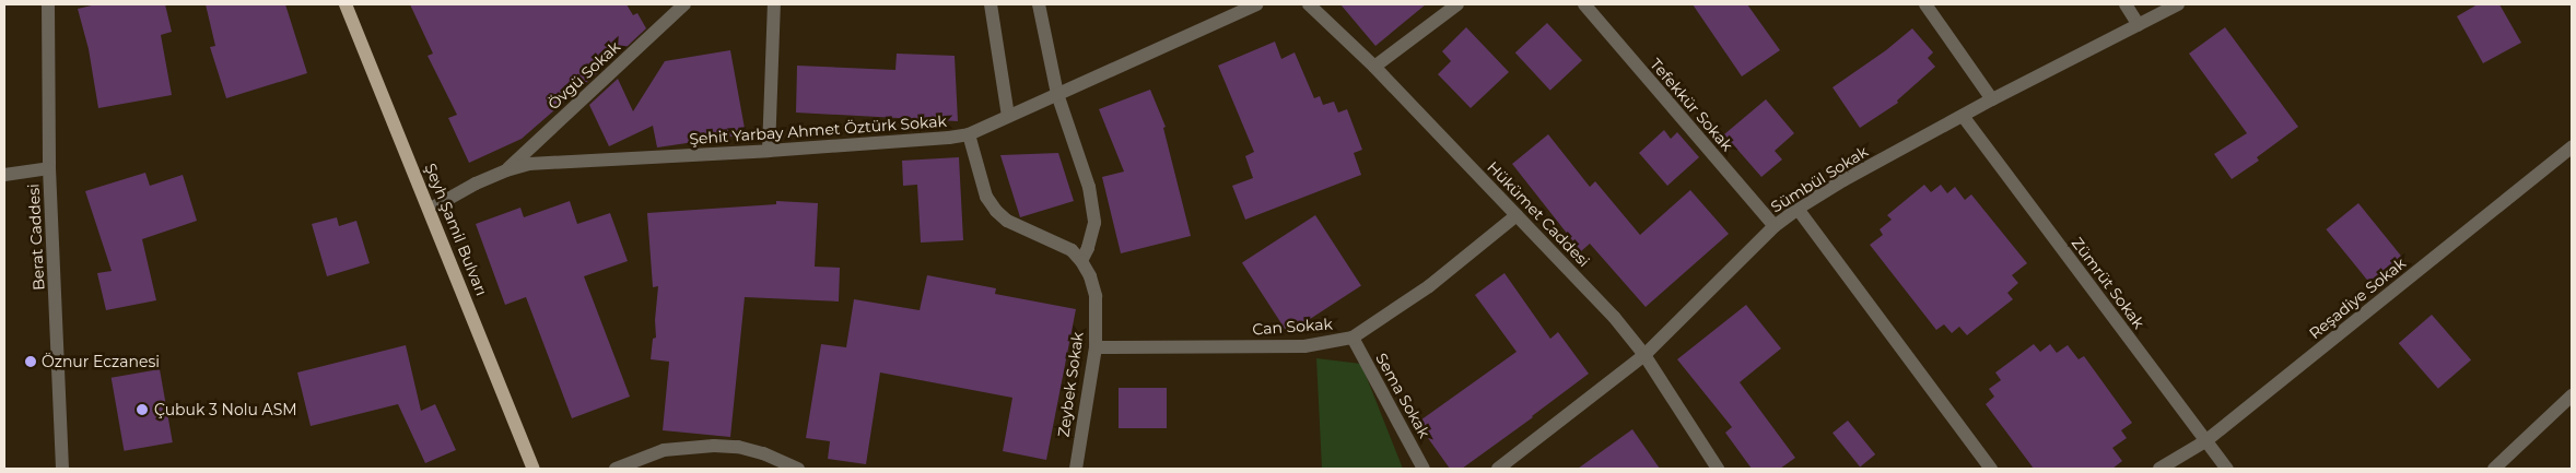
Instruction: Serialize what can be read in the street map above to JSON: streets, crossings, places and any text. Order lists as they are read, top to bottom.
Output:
{
  "streets": {
    "main road": ["Şeyh Şamil Bulvarı"],
    "street": [
      "Övgü Sokak",
      "Tefekkür Sokak",
      "Şehit Yarbay Ahmet Öztürk Sokak",
      "Sümbül Sokak",
      "Hükümet Caddesi",
      "Berat Caddesi",
      "Zümrüt Sokak",
      "Reşadiye Sokak",
      "Can Sokak",
      "Zeybek Sokak",
      "Sema Sokak"
    ]
  },
  "crossings": [
    ["Övgü Sokak", "Şehit Yarbay Ahmet Öztürk Sokak"],
    ["Tefekkür Sokak", "Sümbül Sokak"],
    ["Şehit Yarbay Ahmet Öztürk Sokak", "Şeyh Şamil Bulvarı"],
    ["Şehit Yarbay Ahmet Öztürk Sokak", "Zeybek Sokak"],
    ["Sümbül Sokak", "Hükümet Caddesi"],
    ["Sümbül Sokak", "Zümrüt Sokak"],
    ["Hükümet Caddesi", "Can Sokak"],
    ["Zümrüt Sokak", "Reşadiye Sokak"],
    ["Can Sokak", "Zeybek Sokak"],
    ["Can Sokak", "Sema Sokak"]
  ],
  "places": ["Öznur Eczanesi", "Çubuk 3 Nolu ASM"]
}
